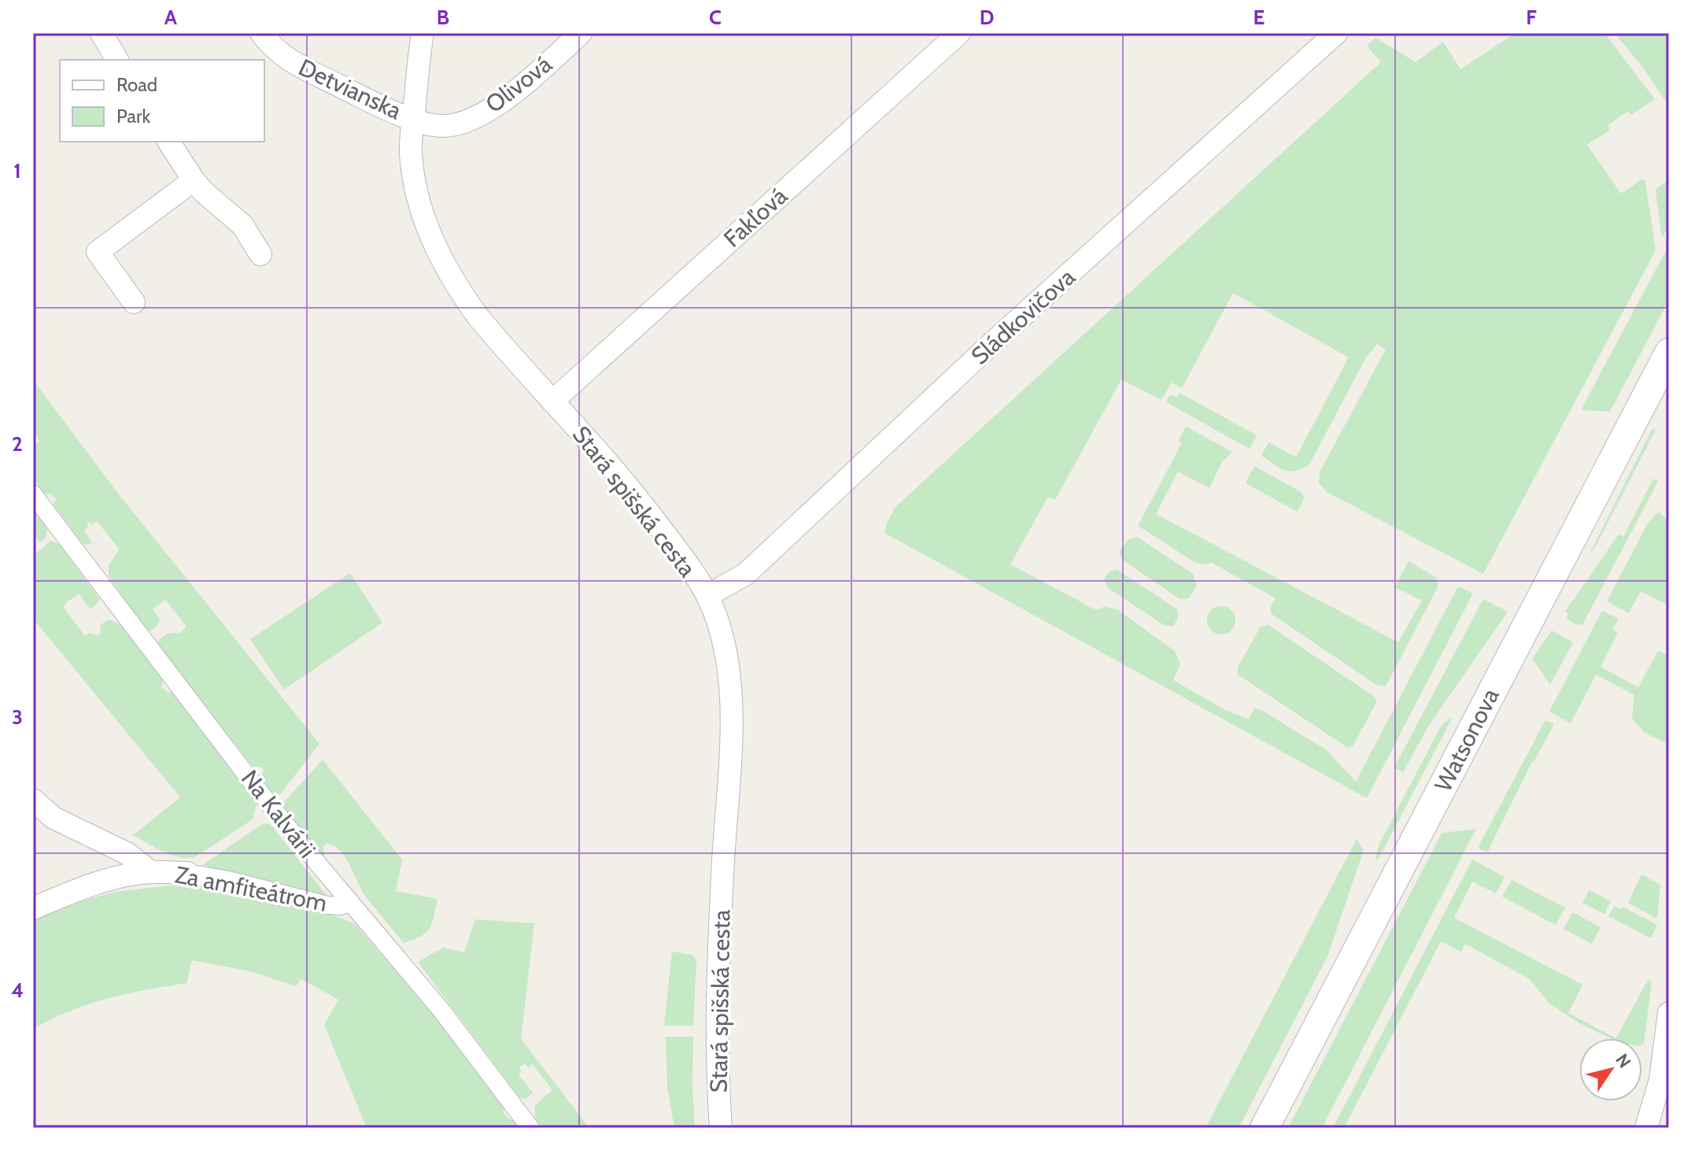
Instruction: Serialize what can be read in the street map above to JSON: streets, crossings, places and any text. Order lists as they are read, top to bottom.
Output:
{
  "streets": {
    "street": [
      "Olivová",
      "Detvianska",
      "Fakľová",
      "Sládkovičova",
      "Stará spišská cesta",
      "Watsonova",
      "Na Kalvárii",
      "Za amfiteátrom"
    ]
  },
  "crossings": [
    ["Olivová", "Detvianska"],
    ["Olivová", "Stará spišská cesta"],
    ["Detvianska", "Stará spišská cesta"],
    ["Fakľová", "Stará spišská cesta"],
    ["Sládkovičova", "Stará spišská cesta"],
    ["Na Kalvárii", "Za amfiteátrom"]
  ],
  "legend": ["Road", "Park"],
  "north": "top right",
  "grid": {
    "columns": [
      "A",
      "B",
      "C",
      "D",
      "E",
      "F"
    ],
    "rows": [
      "1",
      "2",
      "3",
      "4"
    ]
  }
}
